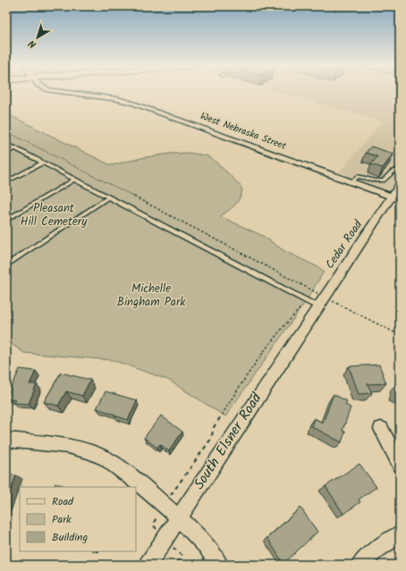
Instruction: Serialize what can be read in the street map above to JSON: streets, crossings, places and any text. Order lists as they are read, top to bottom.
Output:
{
  "streets": {
    "street": ["West Nebraska Street", "Cedar Road", "South Elsner Road"]
  },
  "crossings": [
    ["West Nebraska Street", "Cedar Road"],
    ["Cedar Road", "South Elsner Road"]
  ],
  "parks": ["Pleasant Hill Cemetery", "Michelle Bingham Park"],
  "legend": ["Road", "Park", "Building"],
  "north": "bottom left"
}
